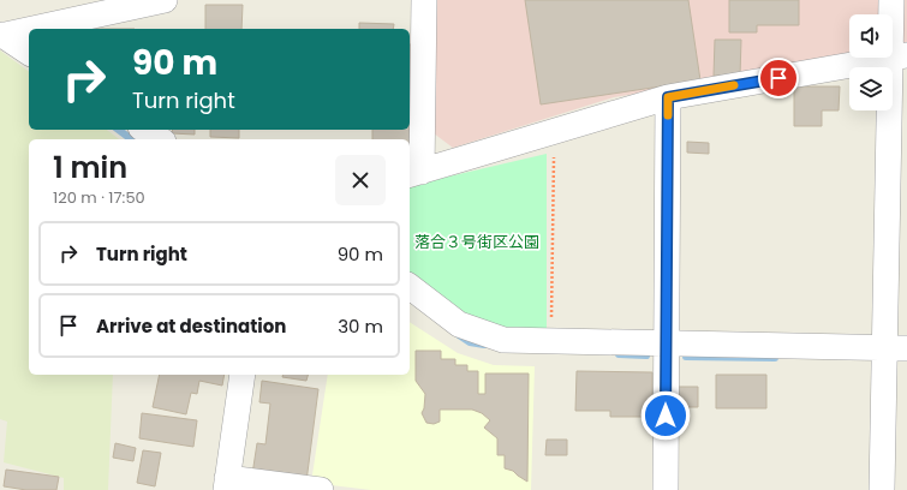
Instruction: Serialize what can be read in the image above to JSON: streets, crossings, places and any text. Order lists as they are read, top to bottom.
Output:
{
  "parks": ["落合３号街区公園"],
  "page": {
    "turn": ["90 m", "Turn right"],
    "heading": ["1 min", "120 m · 17:50"],
    "list": [
      {
        "name": "Turn right",
        "value": "90 m"
      },
      {
        "name": "Arrive at destination",
        "value": "30 m"
      }
    ]
  }
}
